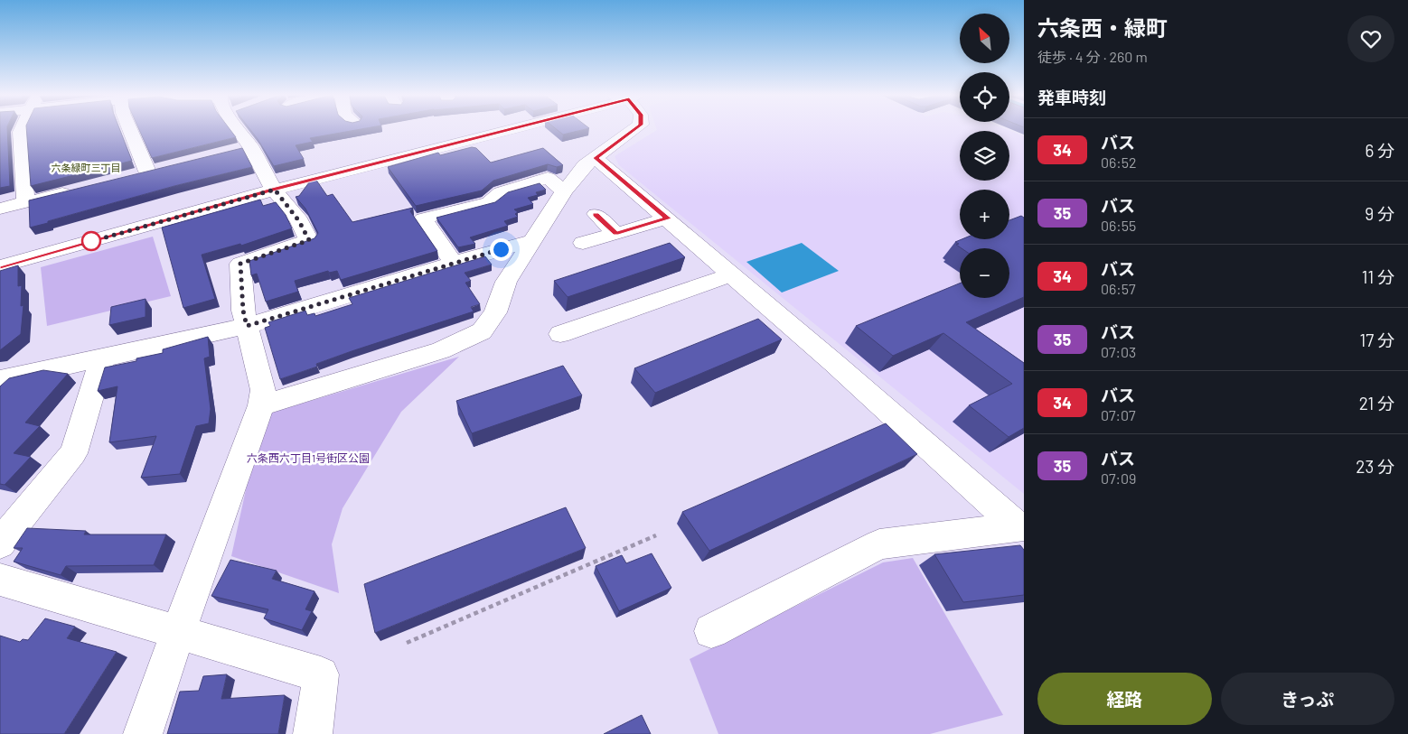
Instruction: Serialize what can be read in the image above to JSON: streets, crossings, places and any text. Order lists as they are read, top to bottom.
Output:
{
  "districts": ["六条緑町三丁目"],
  "parks": ["六条西六丁目1号街区公園"],
  "lines": ["bus line 34"],
  "north": "top left",
  "page": {
    "heading": [
      ["六条西・緑町", "徒歩 · 4 分 · 260 m"],
      "発車時刻"
    ],
    "map_buttons": ["+", "−"],
    "list": [
      {
        "mark": "34",
        "name": "バス",
        "note": "06:52",
        "value": "6 分"
      },
      {
        "mark": "35",
        "name": "バス",
        "note": "06:55",
        "value": "9 分"
      },
      {
        "mark": "34",
        "name": "バス",
        "note": "06:57",
        "value": "11 分"
      },
      {
        "mark": "35",
        "name": "バス",
        "note": "07:03",
        "value": "17 分"
      },
      {
        "mark": "34",
        "name": "バス",
        "note": "07:07",
        "value": "21 分"
      },
      {
        "mark": "35",
        "name": "バス",
        "note": "07:09",
        "value": "23 分"
      }
    ],
    "buttons": ["経路", "きっぷ"]
  }
}
